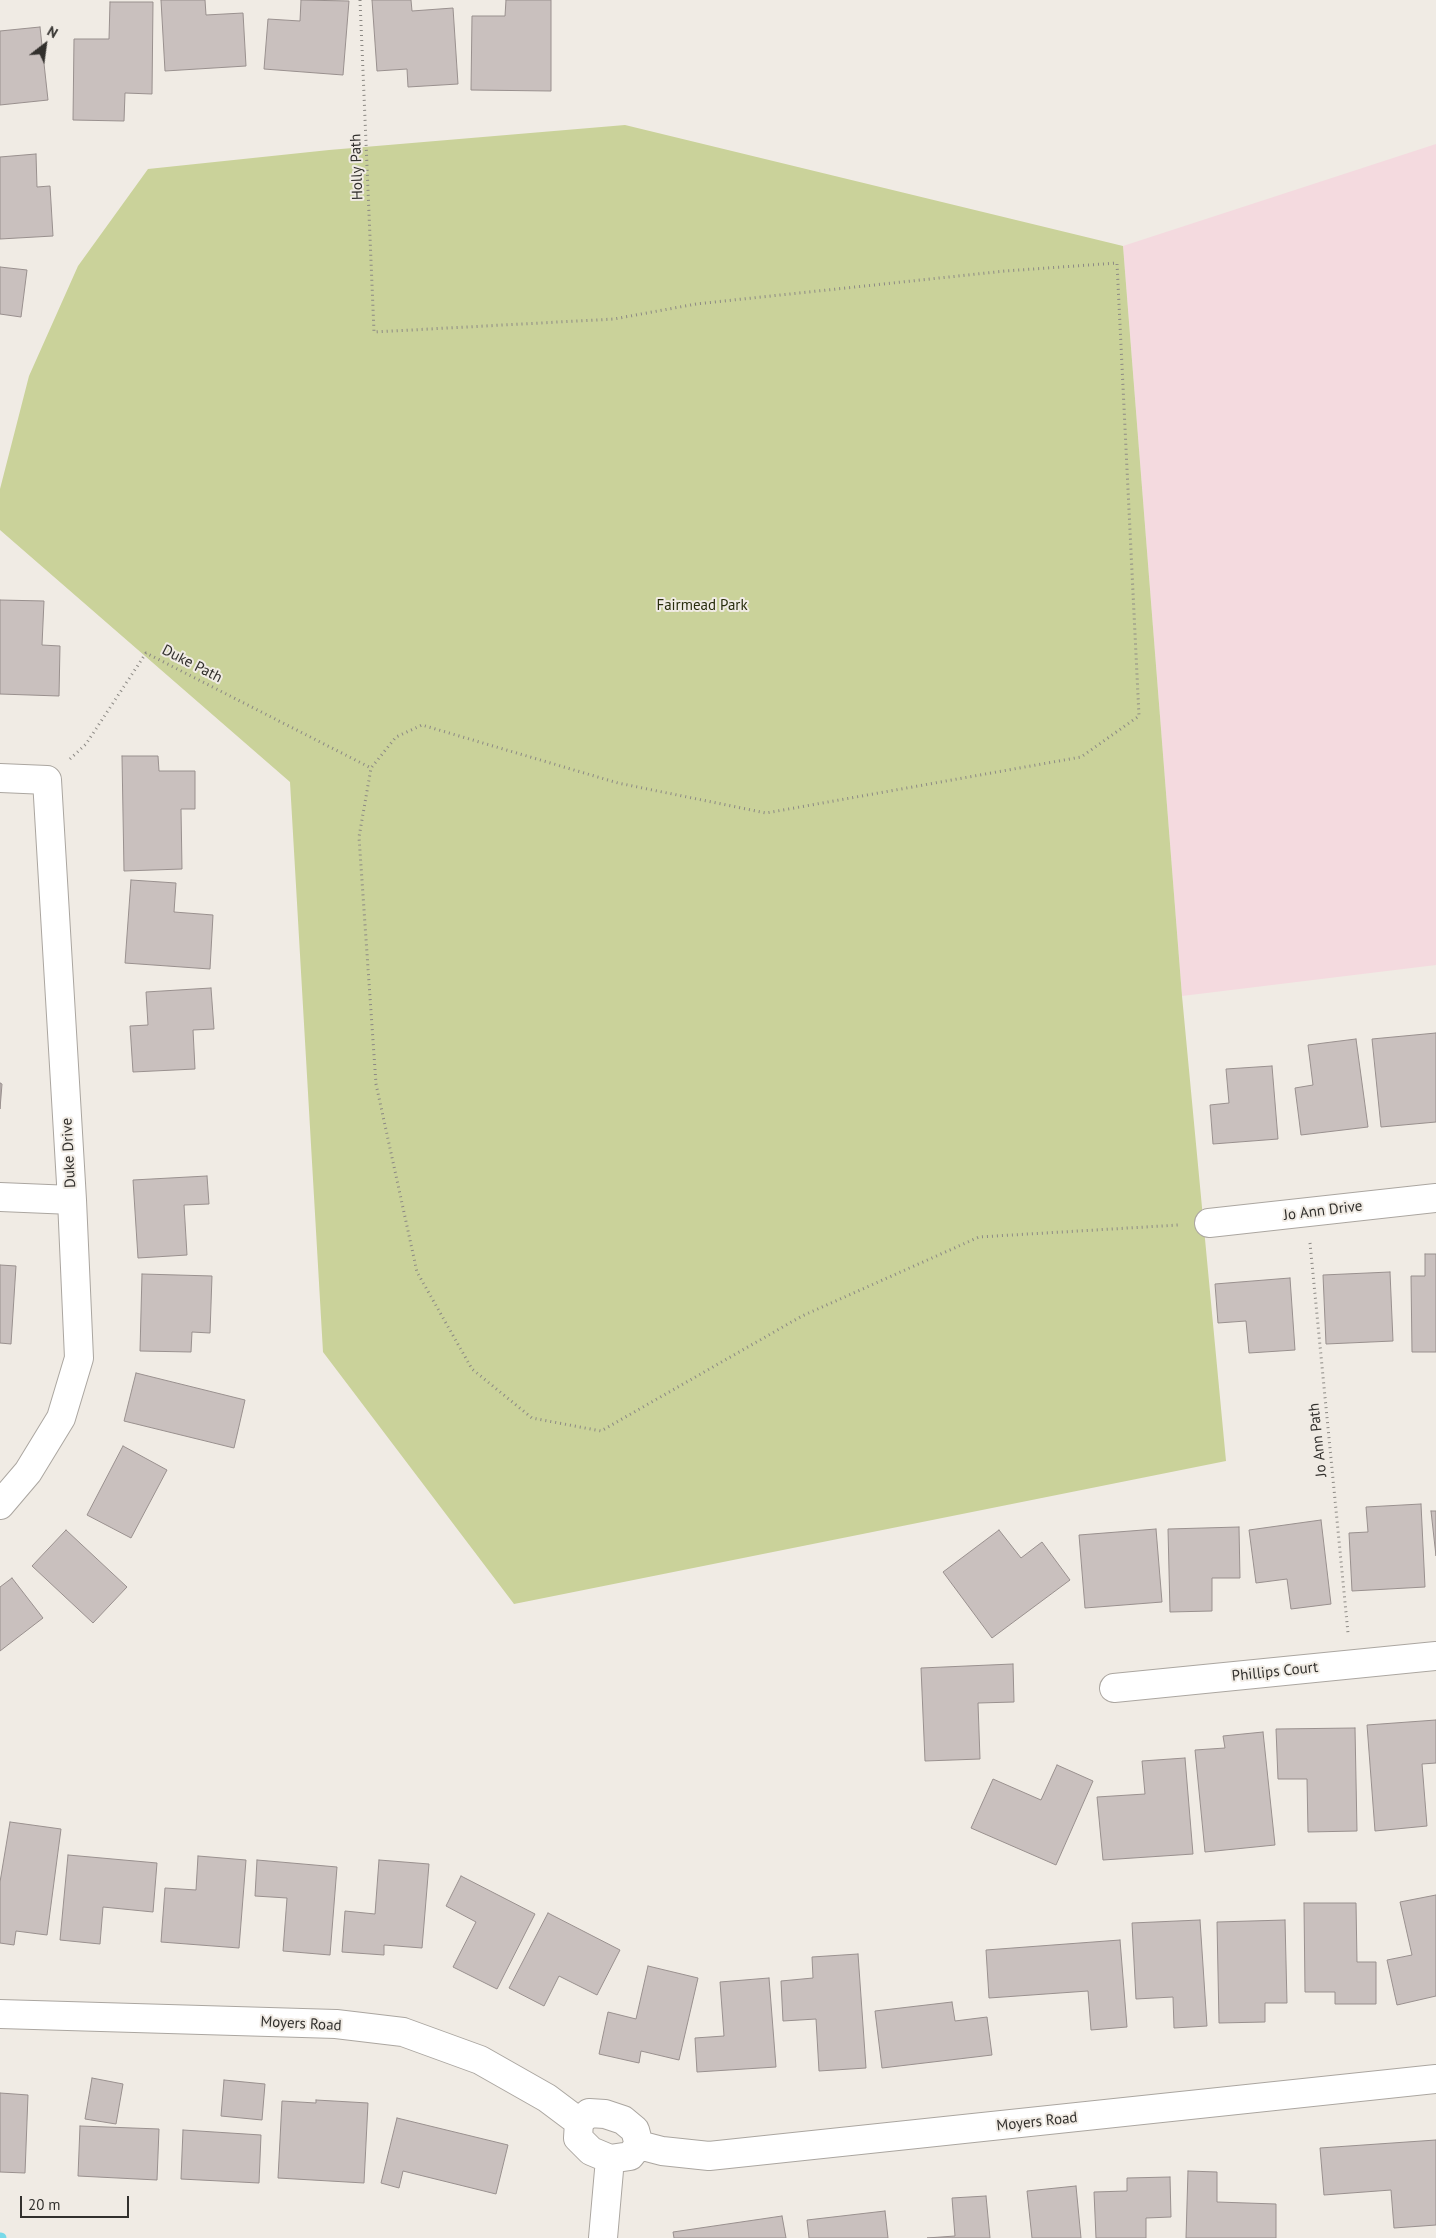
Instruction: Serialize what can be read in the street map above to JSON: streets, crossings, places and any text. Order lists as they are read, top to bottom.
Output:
{
  "streets": {
    "street": [
      "Duke Drive",
      "Jo Ann Drive",
      "Phillips Court",
      "Moyers Road"
    ],
    "path": ["Holly Path", "Duke Path", "Jo Ann Path"]
  },
  "crossings": [
    ["Holly Path", "Duke Path"],
    ["Duke Path", "Duke Drive"],
    ["Jo Ann Drive", "Jo Ann Path"],
    ["Jo Ann Path", "Phillips Court"]
  ],
  "parks": ["Fairmead Park"],
  "scale_bar": "20 m",
  "north": "top right"
}
